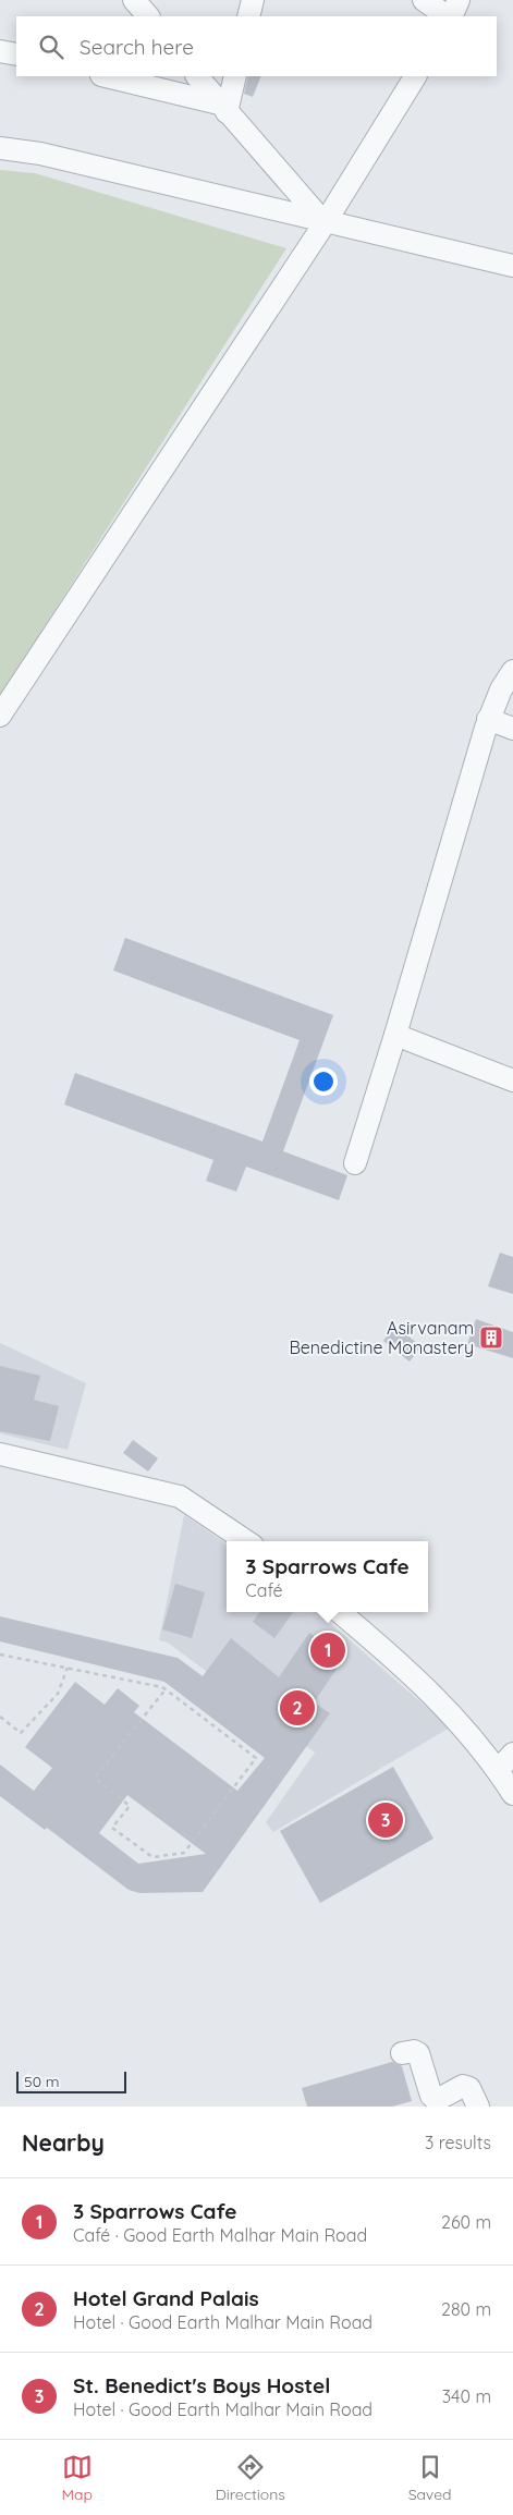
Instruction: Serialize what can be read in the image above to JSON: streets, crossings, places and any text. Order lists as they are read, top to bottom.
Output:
{
  "places": {
    "building": ["Asirvanam Benedictine Monastery"]
  },
  "scale_bar": "50 m",
  "page": {
    "search": "Search here",
    "popup": ["3 Sparrows Cafe", "Café"],
    "pins": ["1", "2", "3"],
    "scale": "50 m",
    "heading": ["Nearby", "3 results"],
    "list": [
      {
        "mark": "1",
        "name": "3 Sparrows Cafe",
        "note": "Café · Good Earth Malhar Main Road",
        "value": "260 m"
      },
      {
        "mark": "2",
        "name": "Hotel Grand Palais",
        "note": "Hotel · Good Earth Malhar Main Road",
        "value": "280 m"
      },
      {
        "mark": "3",
        "name": "St. Benedict's Boys Hostel",
        "note": "Hotel · Good Earth Malhar Main Road",
        "value": "340 m"
      }
    ],
    "nav": ["Map", "Directions", "Saved"]
  }
}
